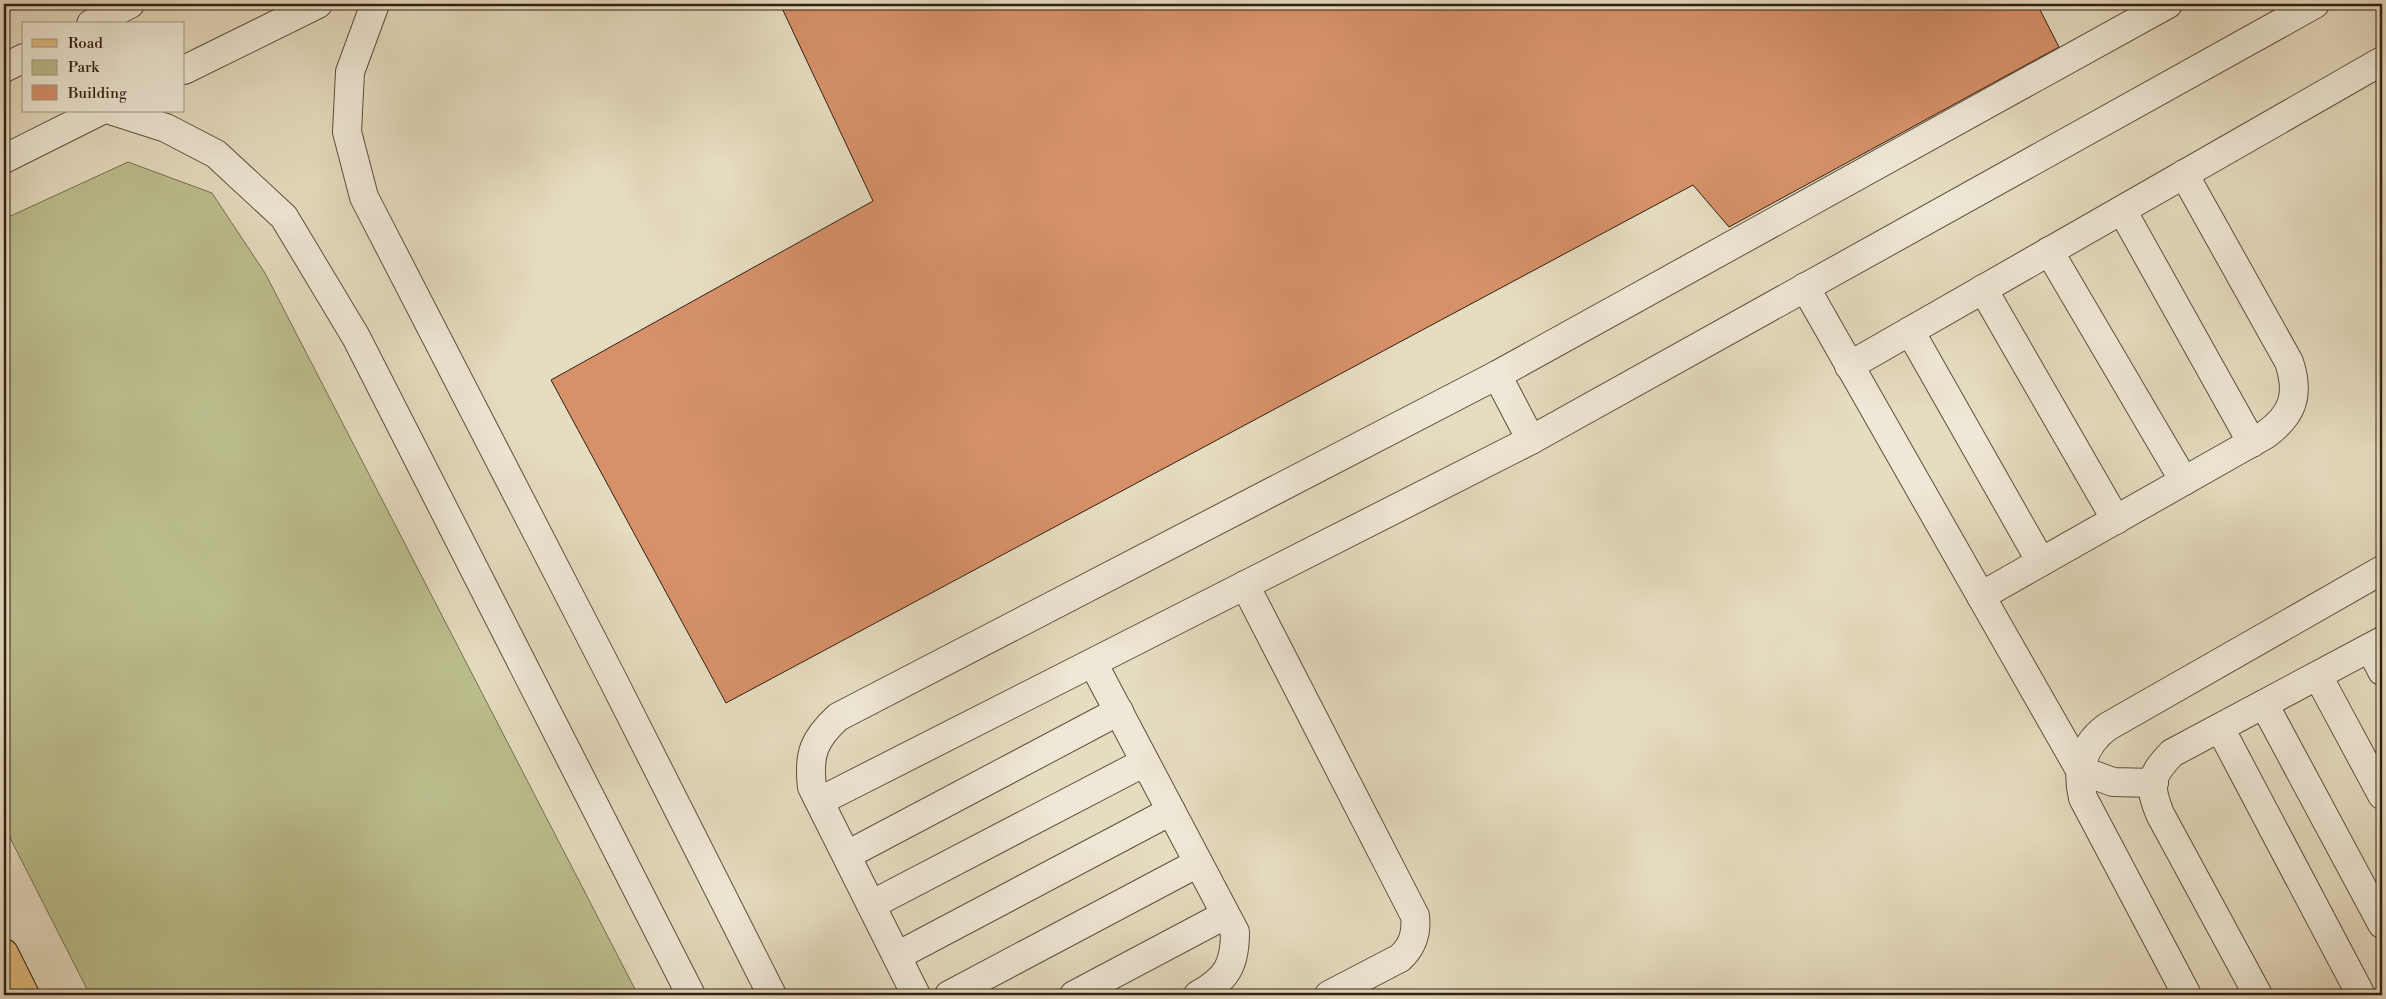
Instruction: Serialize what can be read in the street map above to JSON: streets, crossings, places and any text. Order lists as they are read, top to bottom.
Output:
{
  "legend": ["Road", "Park", "Building"]
}
